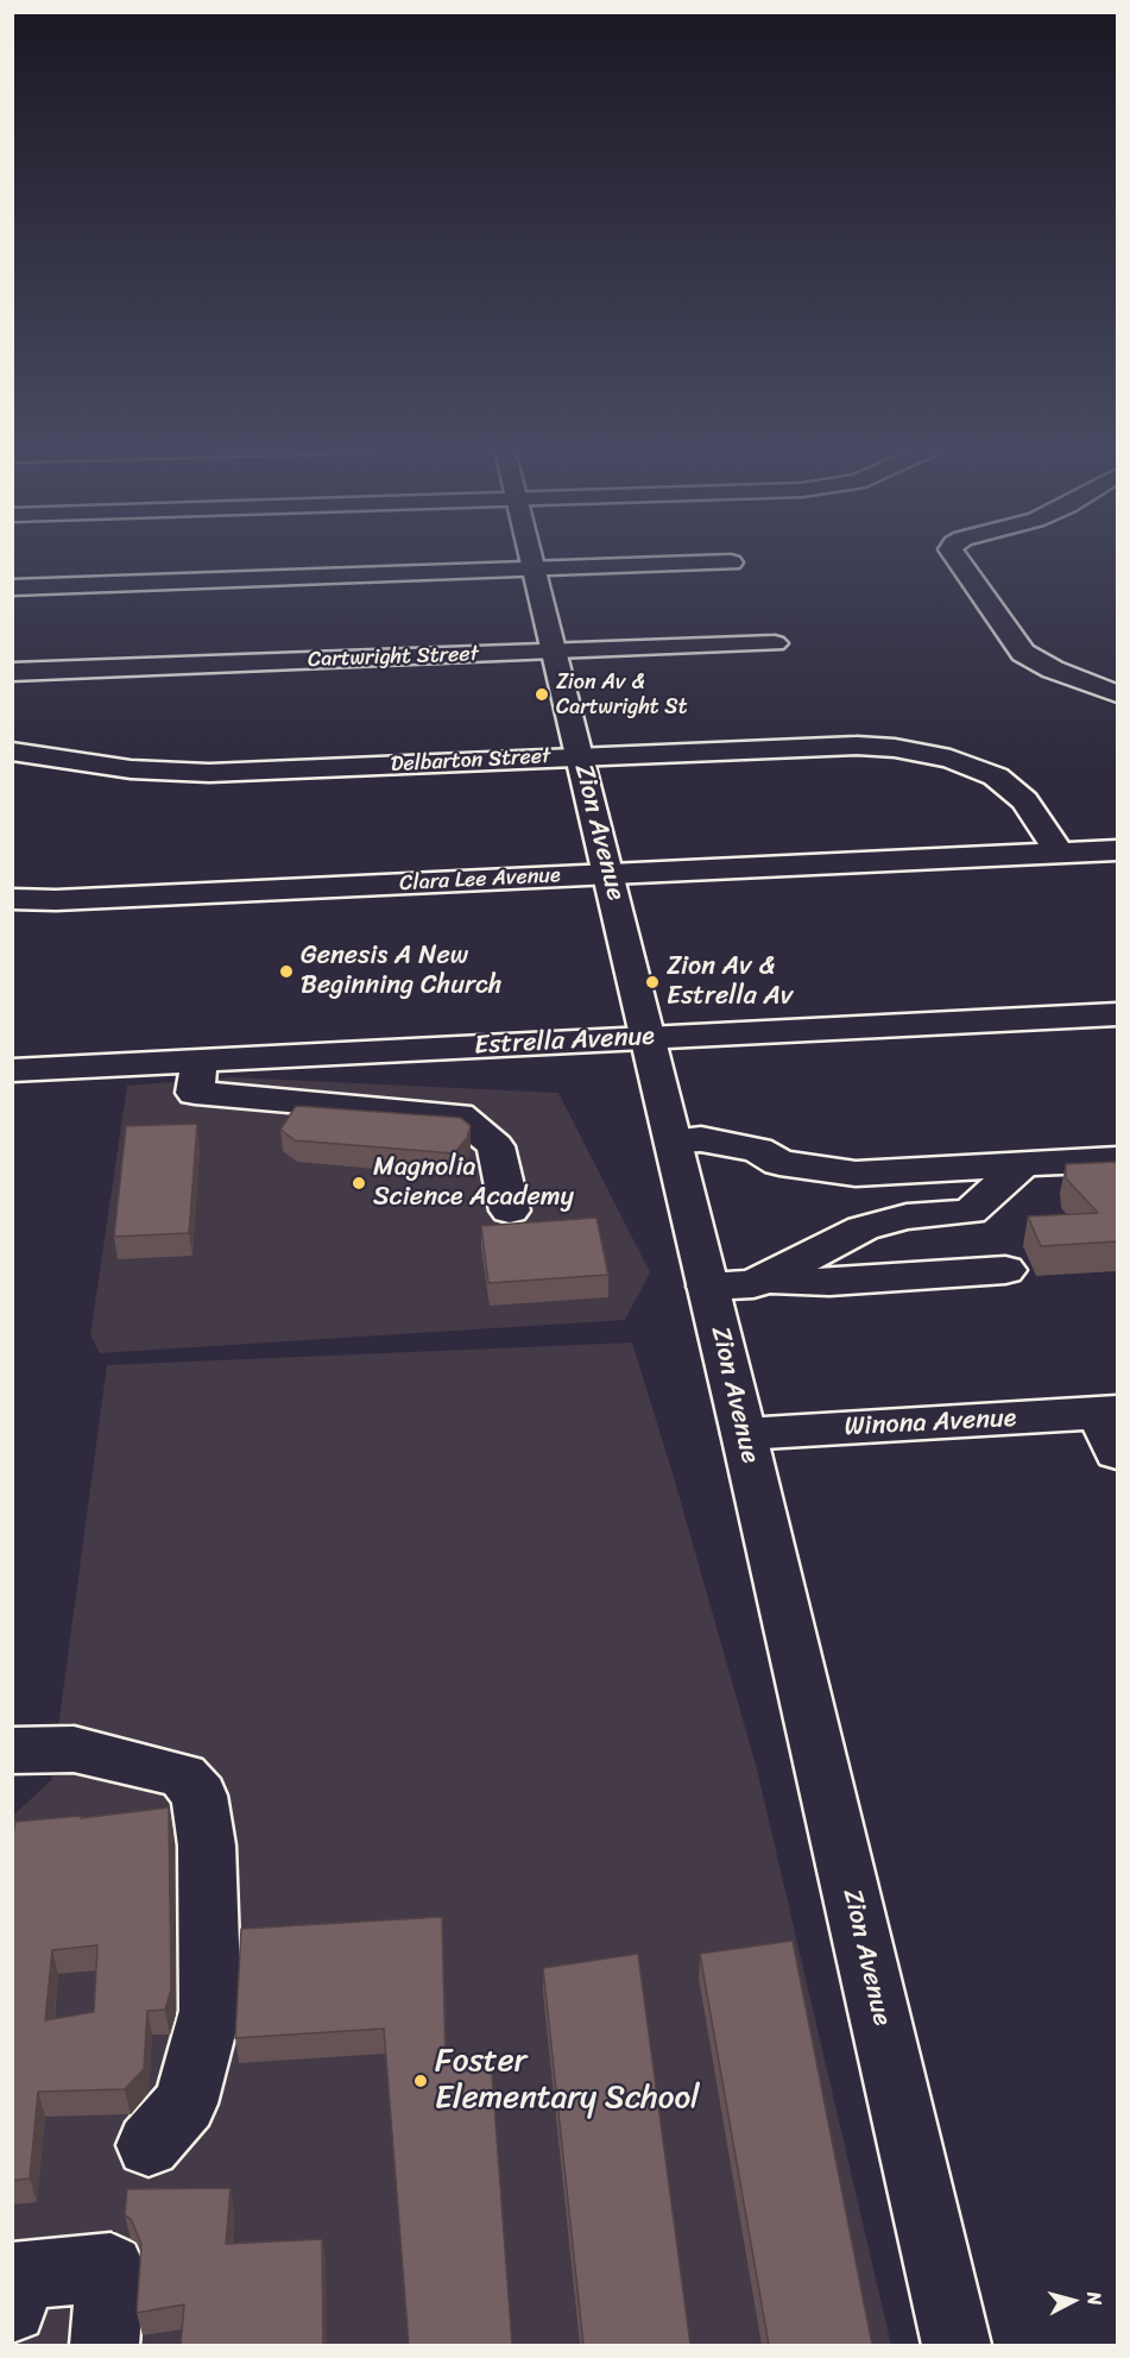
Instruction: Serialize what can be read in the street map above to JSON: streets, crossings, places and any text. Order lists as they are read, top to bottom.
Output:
{
  "streets": {
    "street": [
      "Cartwright Street",
      "Delbarton Street",
      "Zion Avenue",
      "Clara Lee Avenue",
      "Estrella Avenue",
      "Winona Avenue"
    ]
  },
  "crossings": [
    ["Cartwright Street", "Zion Avenue"],
    ["Delbarton Street", "Zion Avenue"],
    ["Delbarton Street", "Clara Lee Avenue"],
    ["Zion Avenue", "Clara Lee Avenue"],
    ["Zion Avenue", "Estrella Avenue"],
    ["Zion Avenue", "Winona Avenue"]
  ],
  "places": [
    "Zion Av & Cartwright St",
    "Genesis A New Beginning Church",
    "Zion Av & Estrella Av",
    "Magnolia Science Academy",
    "Foster Elementary School"
  ],
  "north": "right"
}
